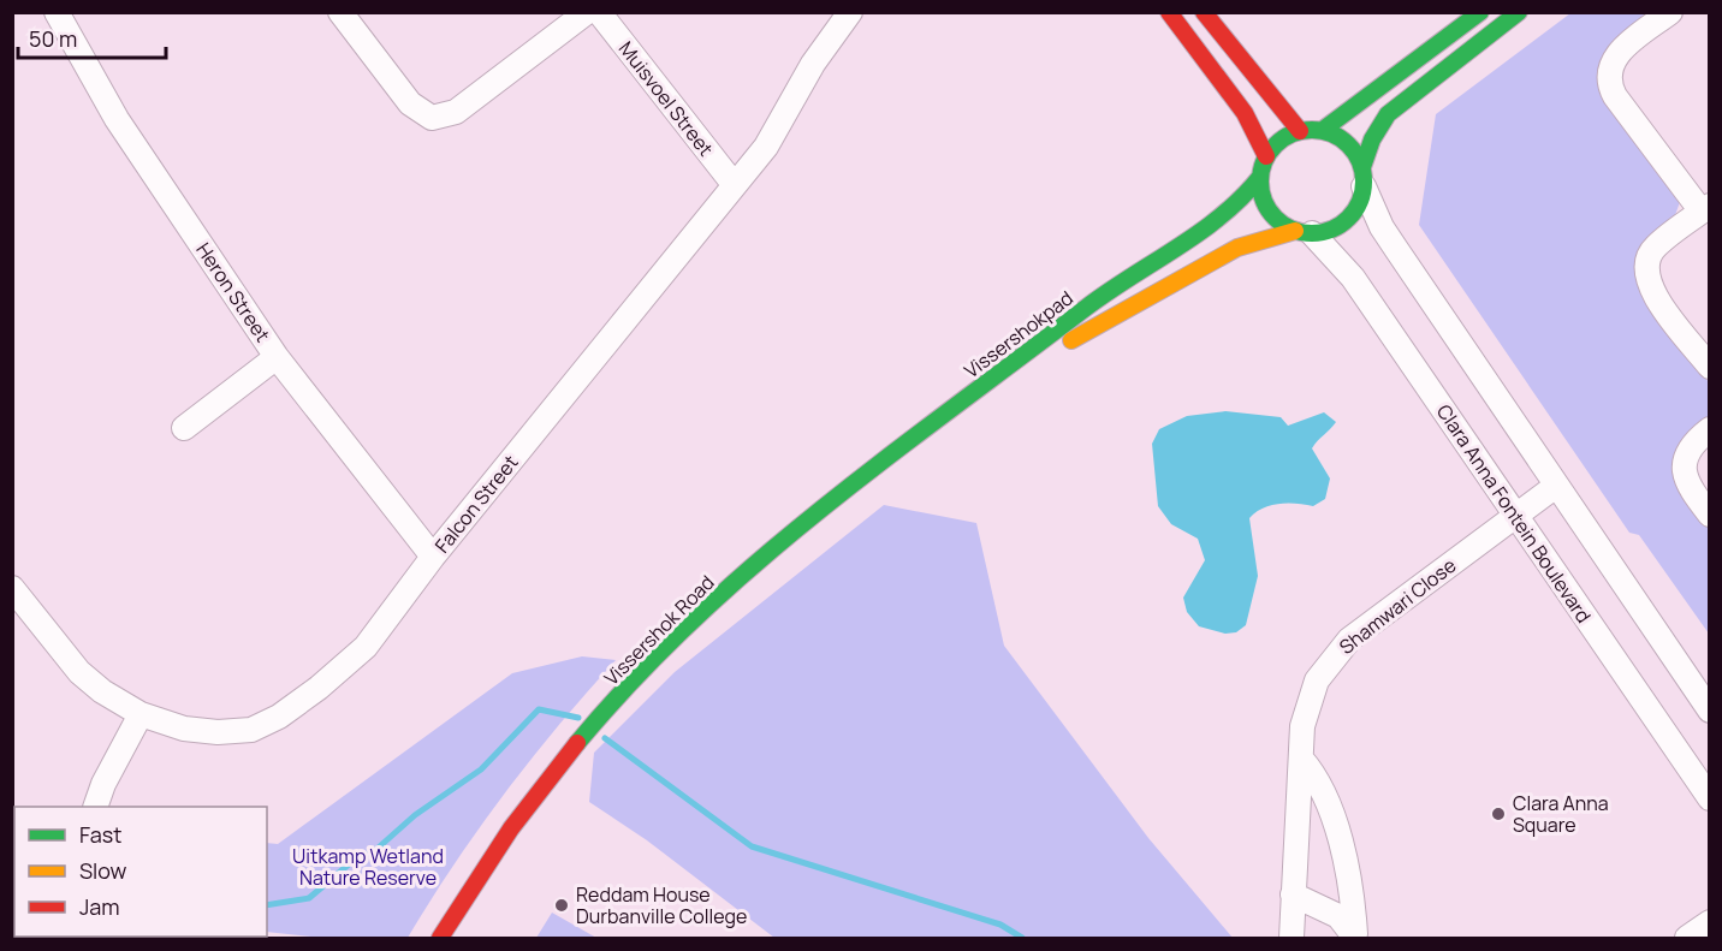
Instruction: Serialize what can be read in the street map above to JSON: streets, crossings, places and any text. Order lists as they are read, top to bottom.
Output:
{
  "streets": {
    "main road": ["Vissershokpad", "Vissershok Road"],
    "street": [
      "Muisvoel Street",
      "Heron Street",
      "Falcon Street",
      "Clara Anna Fontein Boulevard",
      "Shamwari Close"
    ]
  },
  "crossings": [
    ["Muisvoel Street", "Falcon Street"],
    ["Heron Street", "Falcon Street"],
    ["Vissershokpad", "Clara Anna Fontein Boulevard"],
    ["Vissershokpad", "Vissershok Road"],
    ["Clara Anna Fontein Boulevard", "Shamwari Close"]
  ],
  "parks": ["Uitkamp Wetland Nature Reserve"],
  "places": ["Clara Anna Square", "Reddam House Durbanville College"],
  "legend": ["Fast", "Slow", "Jam"],
  "scale_bar": "50 m"
}
